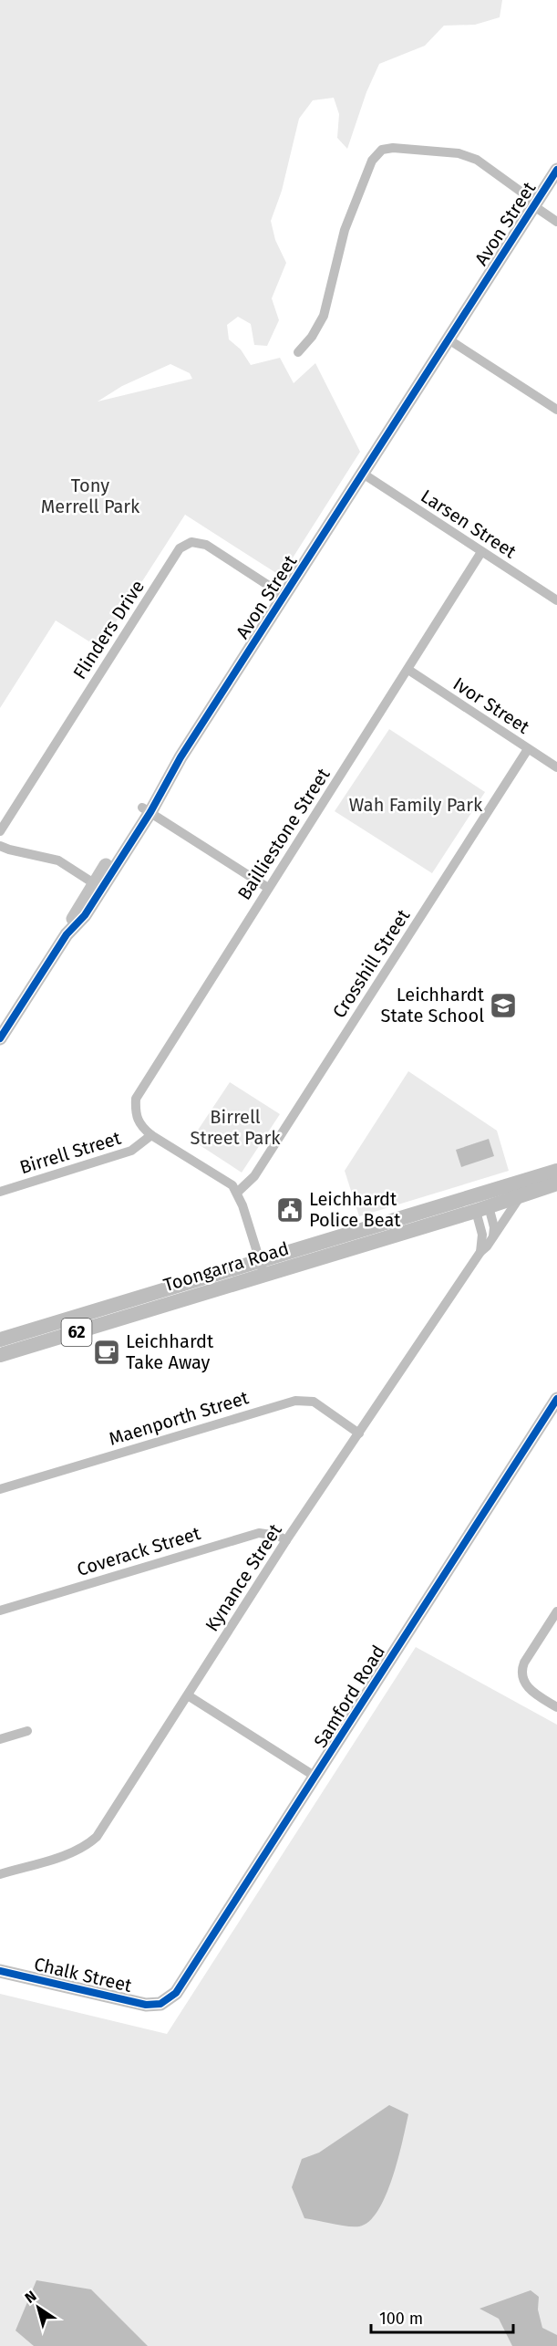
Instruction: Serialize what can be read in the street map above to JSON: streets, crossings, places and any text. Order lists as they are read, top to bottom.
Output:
{
  "streets": {
    "main road": ["Toongarra Road", "62"],
    "street": [
      "Avon Street",
      "Larsen Street",
      "Flinders Drive",
      "Ivor Street",
      "Bailliestone Street",
      "Crosshill Street",
      "Birrell Street",
      "Maenporth Street",
      "Coverack Street",
      "Kynance Street",
      "Samford Road",
      "Chalk Street"
    ]
  },
  "crossings": [
    ["Avon Street", "Larsen Street"],
    ["Avon Street", "Flinders Drive"],
    ["Larsen Street", "Bailliestone Street"],
    ["Ivor Street", "Bailliestone Street"],
    ["Ivor Street", "Crosshill Street"],
    ["Bailliestone Street", "Birrell Street"],
    ["Toongarra Road", "Kynance Street"],
    ["Maenporth Street", "Kynance Street"],
    ["Coverack Street", "Kynance Street"],
    ["Samford Road", "Chalk Street"]
  ],
  "parks": ["Tony Merrell Park", "Wah Family Park", "Birrell Street Park"],
  "places": {
    "school or university": ["Leichhardt State School"],
    "public building": ["Leichhardt Police Beat"],
    "cafe": ["Leichhardt Take Away"]
  },
  "scale_bar": "100 m",
  "north": "top left"
}
